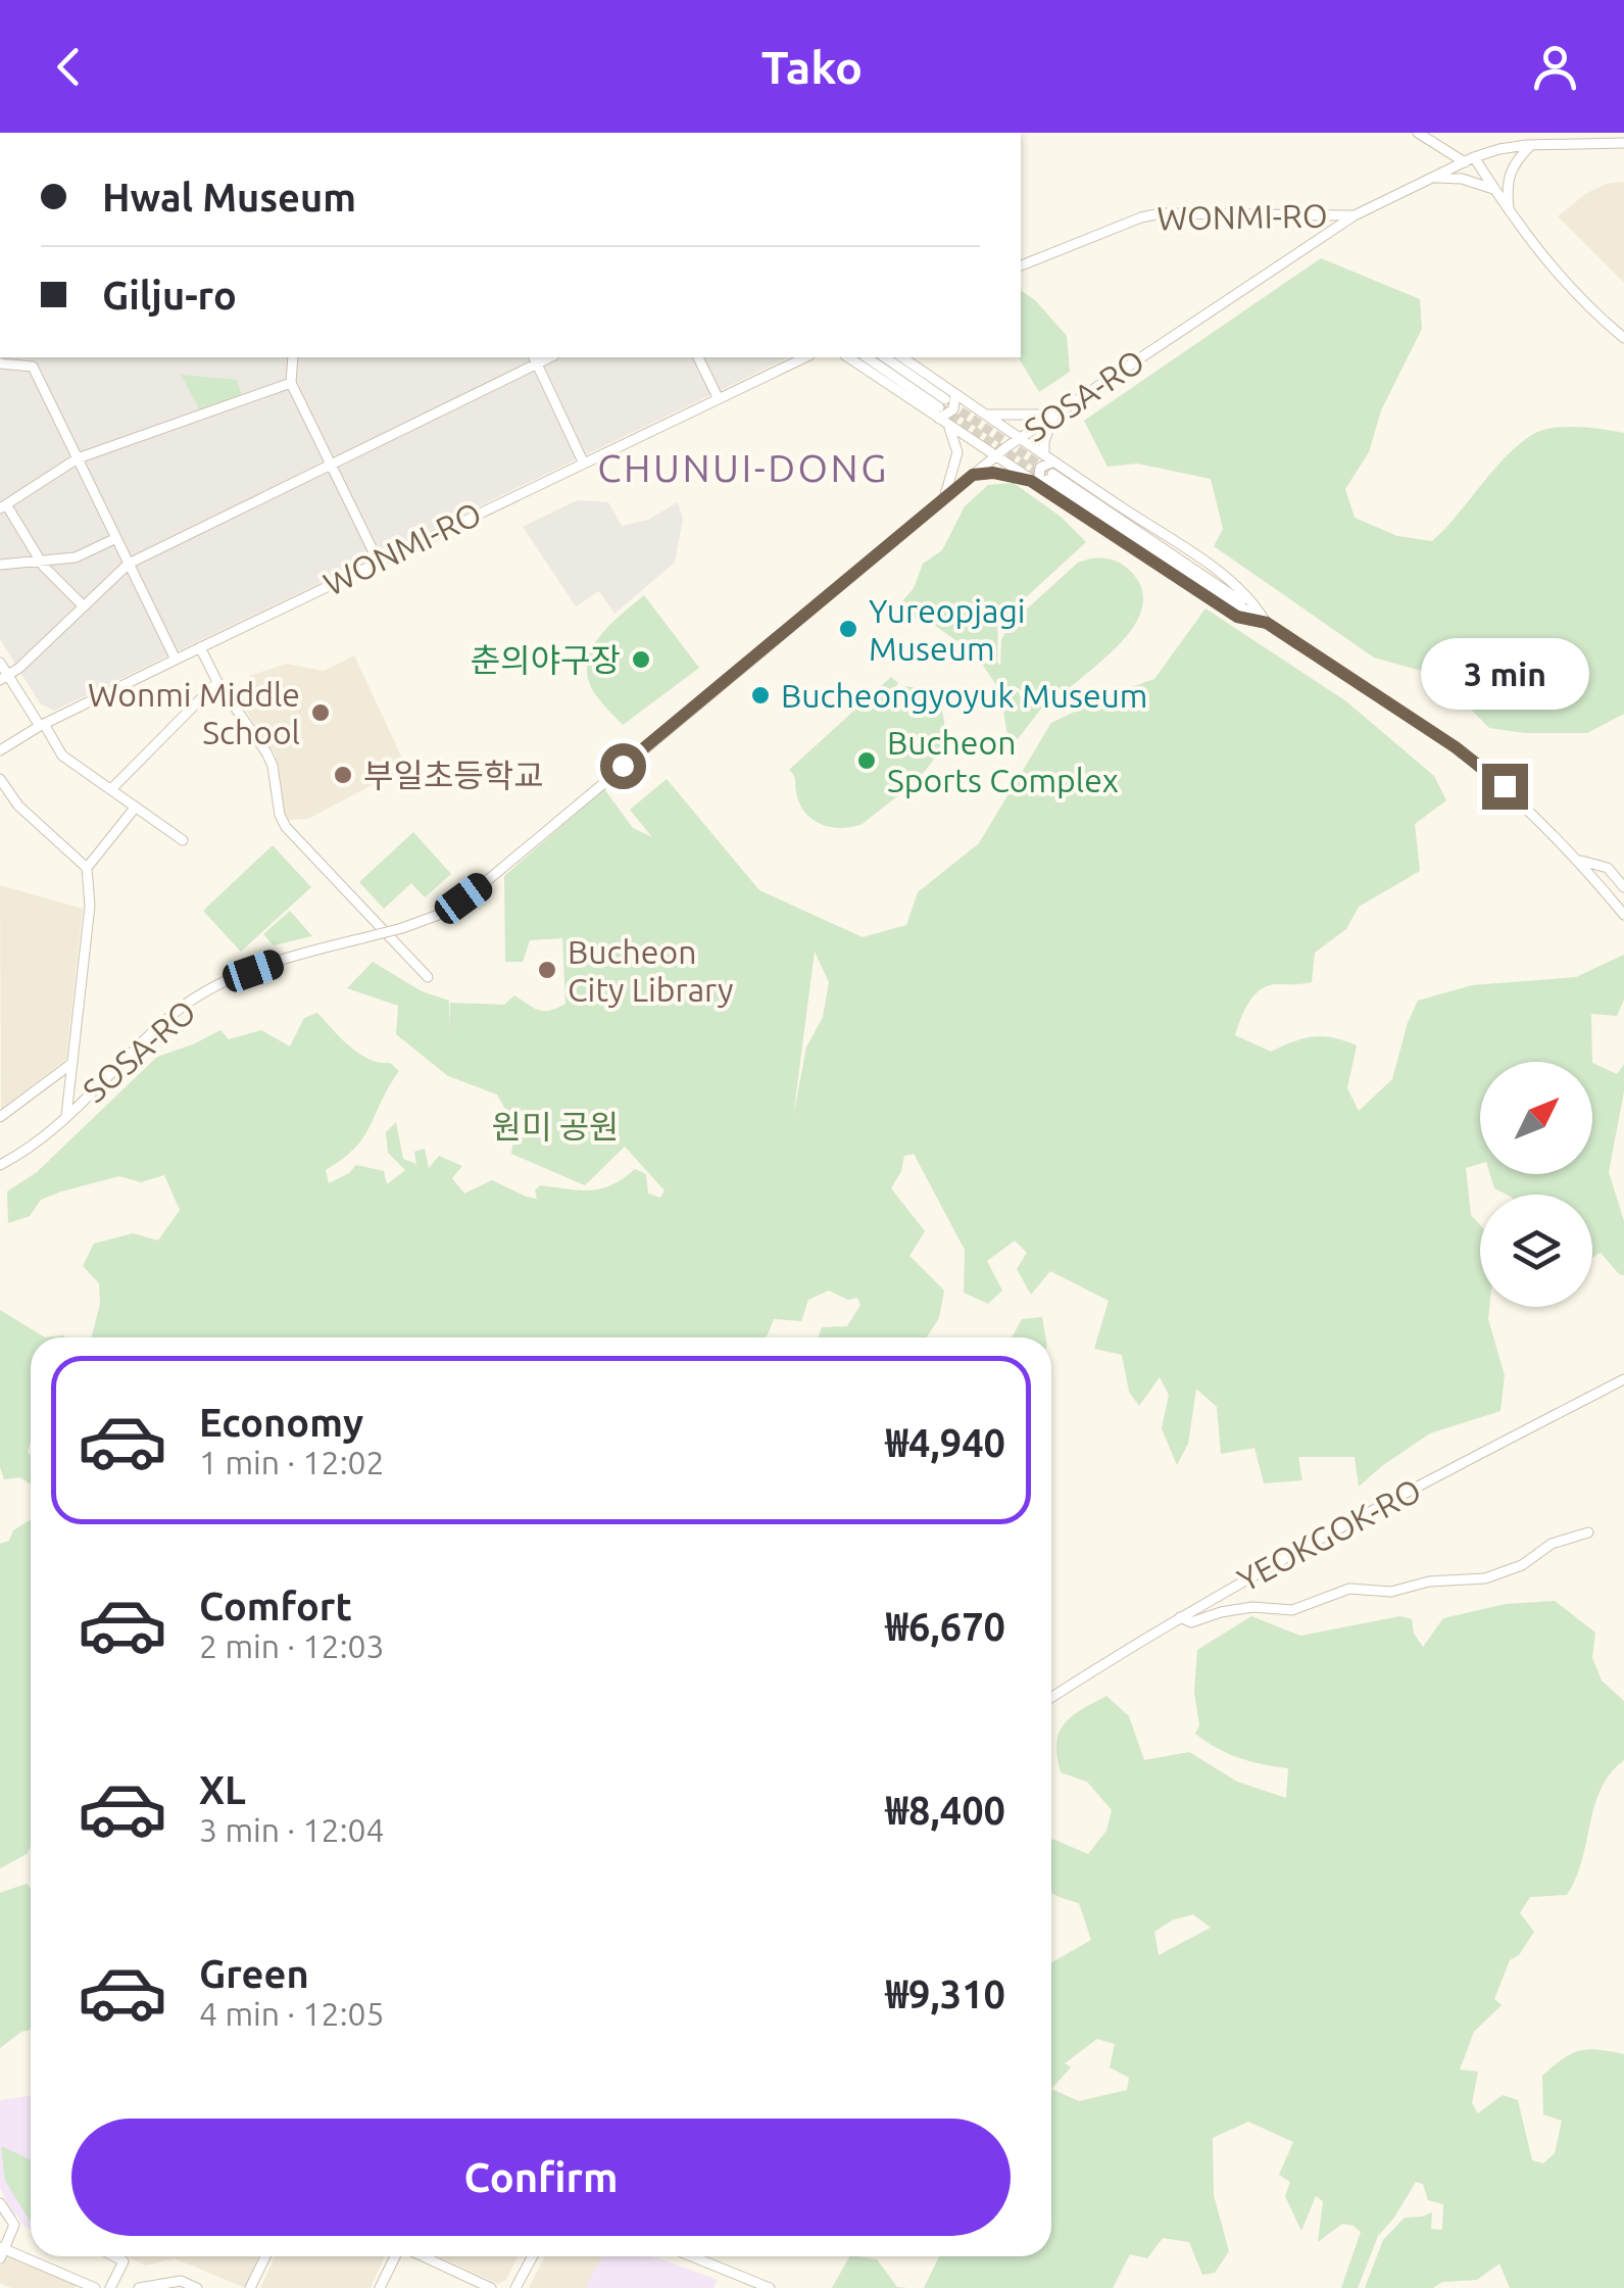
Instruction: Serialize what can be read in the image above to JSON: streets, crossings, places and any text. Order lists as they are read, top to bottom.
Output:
{
  "streets": {
    "street": ["WONMI-RO", "SOSA-RO", "YEOKGOK-RO"]
  },
  "crossings": [
    ["WONMI-RO", "SOSA-RO"]
  ],
  "districts": ["CHUNUI-DONG"],
  "parks": ["원미 공원"],
  "places": [
    "Yureopjagi Museum",
    "춘의야구장",
    "Bucheongyoyuk Museum",
    "Wonmi Middle School",
    "Bucheon Sports Complex",
    "부일초등학교",
    "Bucheon City Library"
  ],
  "north": "top right",
  "page": {
    "header": "Tako",
    "banner": ["Hwal Museum", "Gilju-ro"],
    "bubble": "3 min",
    "list": [
      {
        "name": "Economy",
        "note": "1 min · 12:02",
        "value": "₩4,940"
      },
      {
        "name": "Comfort",
        "note": "2 min · 12:03",
        "value": "₩6,670"
      },
      {
        "name": "XL",
        "note": "3 min · 12:04",
        "value": "₩8,400"
      },
      {
        "name": "Green",
        "note": "4 min · 12:05",
        "value": "₩9,310"
      }
    ],
    "buttons": "Confirm"
  }
}
